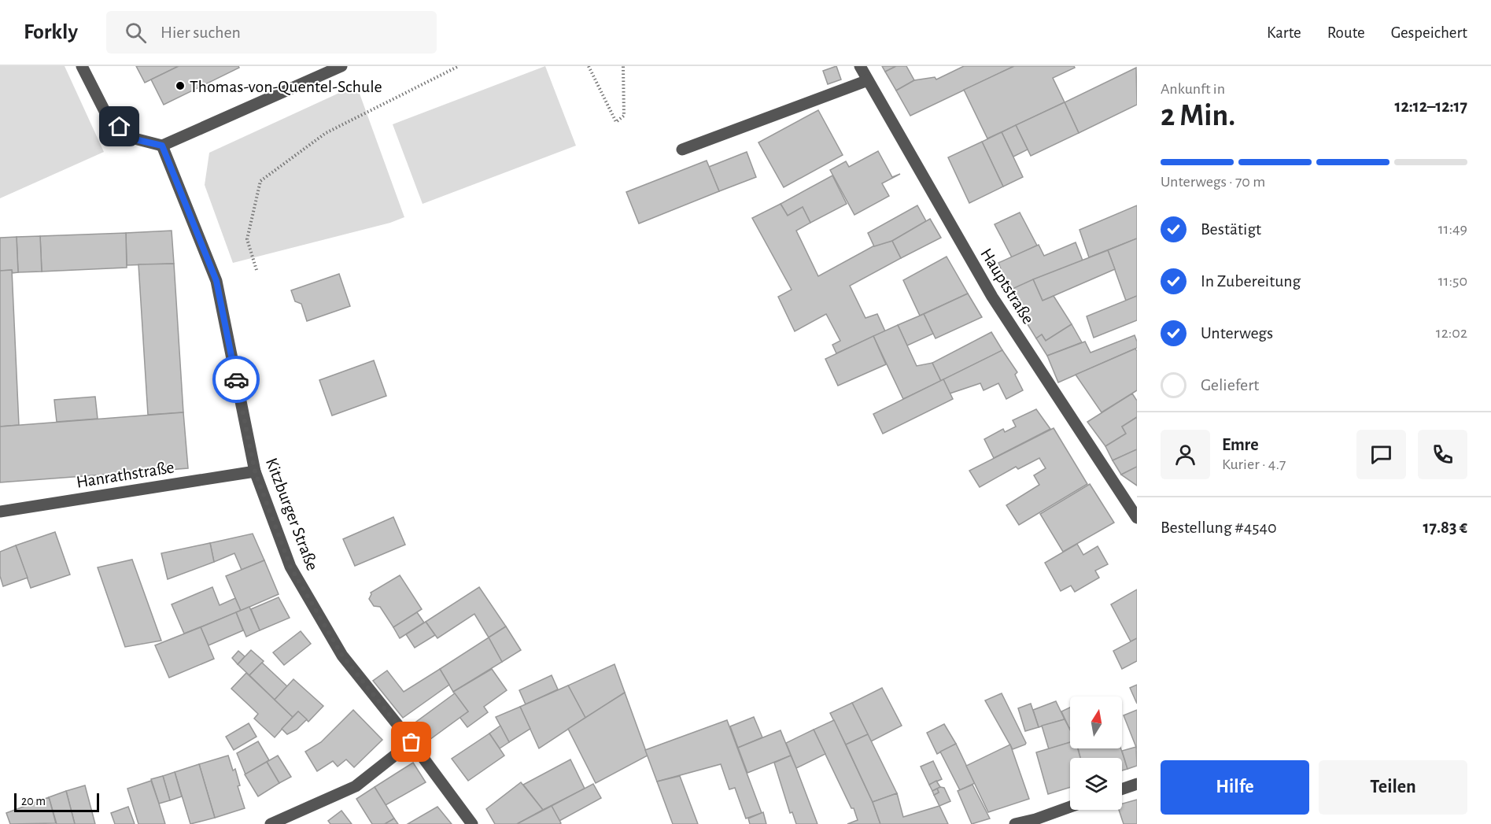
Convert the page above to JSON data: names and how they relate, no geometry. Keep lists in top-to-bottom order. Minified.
{"streets":{"street":["Hauptstraße","Hanrathstraße","Kitzburger Straße"]},"crossings":[["Hanrathstraße","Kitzburger Straße"]],"places":["Thomas-von-Quentel-Schule"],"scale_bar":"20 m","north":"top","page":{"header":"Forkly","search":"Hier suchen","nav":["Karte","Route","Gespeichert"],"heading":["2 Min.","Ankunft in","12:12–12:17"],"panel":["Emre","Kurier · 4.7","Bestellung #4540","17.83 €"],"bar":"Unterwegs · 70 m","list":[["Bestätigt","11:49"],["In Zubereitung","11:50"],["Unterwegs","12:02"],"Geliefert"],"buttons":["Hilfe","Teilen"],"scale":"20 m"}}
